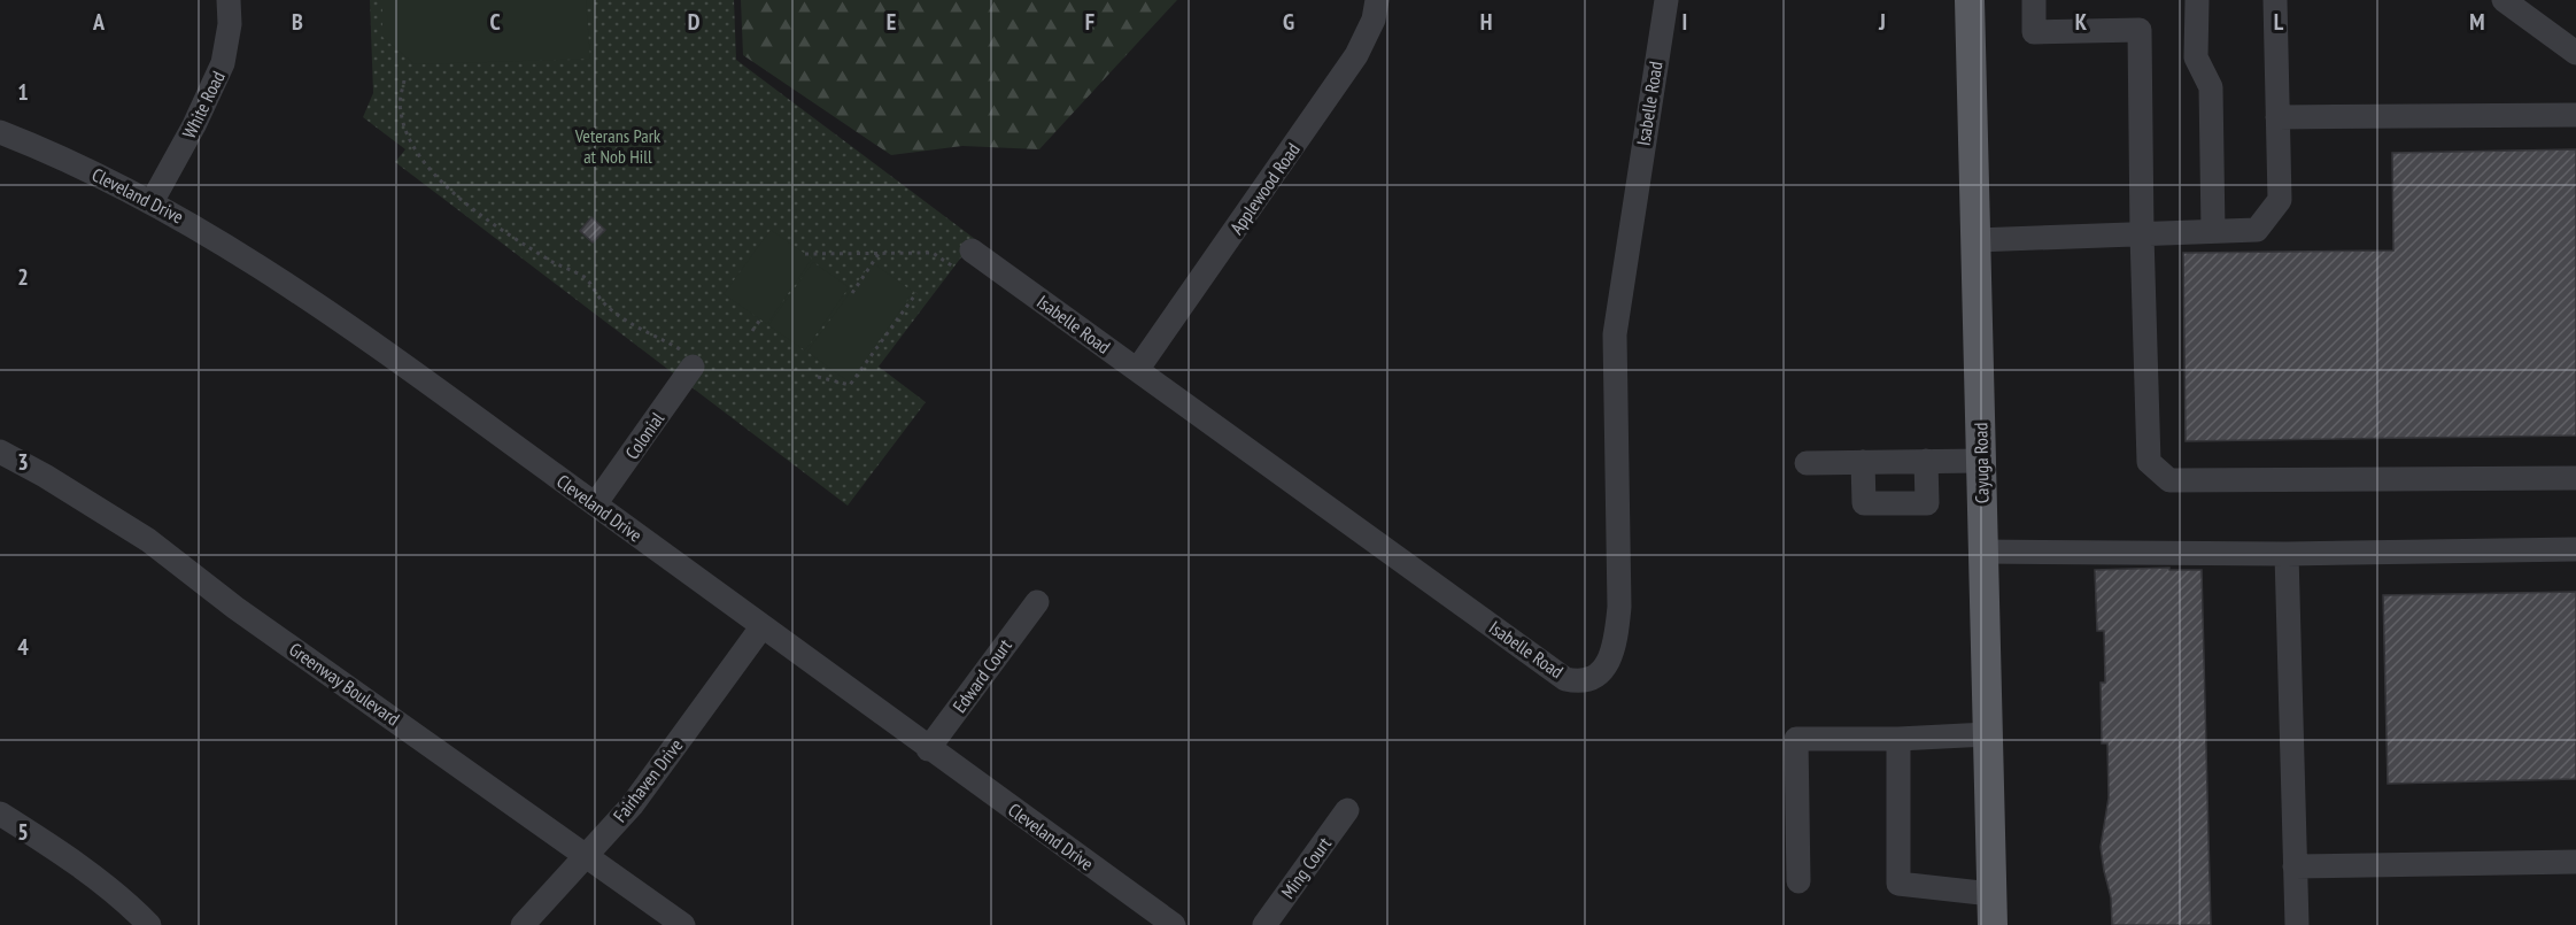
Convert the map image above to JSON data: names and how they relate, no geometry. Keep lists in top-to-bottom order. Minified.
{"streets":{"main road":["Cayuga Road"],"street":["Isabelle Road","White Road","Applewood Road","Cleveland Drive","Colonial","Edward Court","Greenway Boulevard","Fairhaven Drive","Ming Court"]},"crossings":[["Isabelle Road","Applewood Road"],["White Road","Cleveland Drive"],["Cleveland Drive","Colonial"],["Cleveland Drive","Edward Court"],["Cleveland Drive","Fairhaven Drive"],["Greenway Boulevard","Fairhaven Drive"]],"parks":["Veterans Park at Nob Hill"],"grid":{"columns":["A","B","C","D","E","F","G","H","I","J","K","L","M"],"rows":["1","2","3","4","5"]}}
